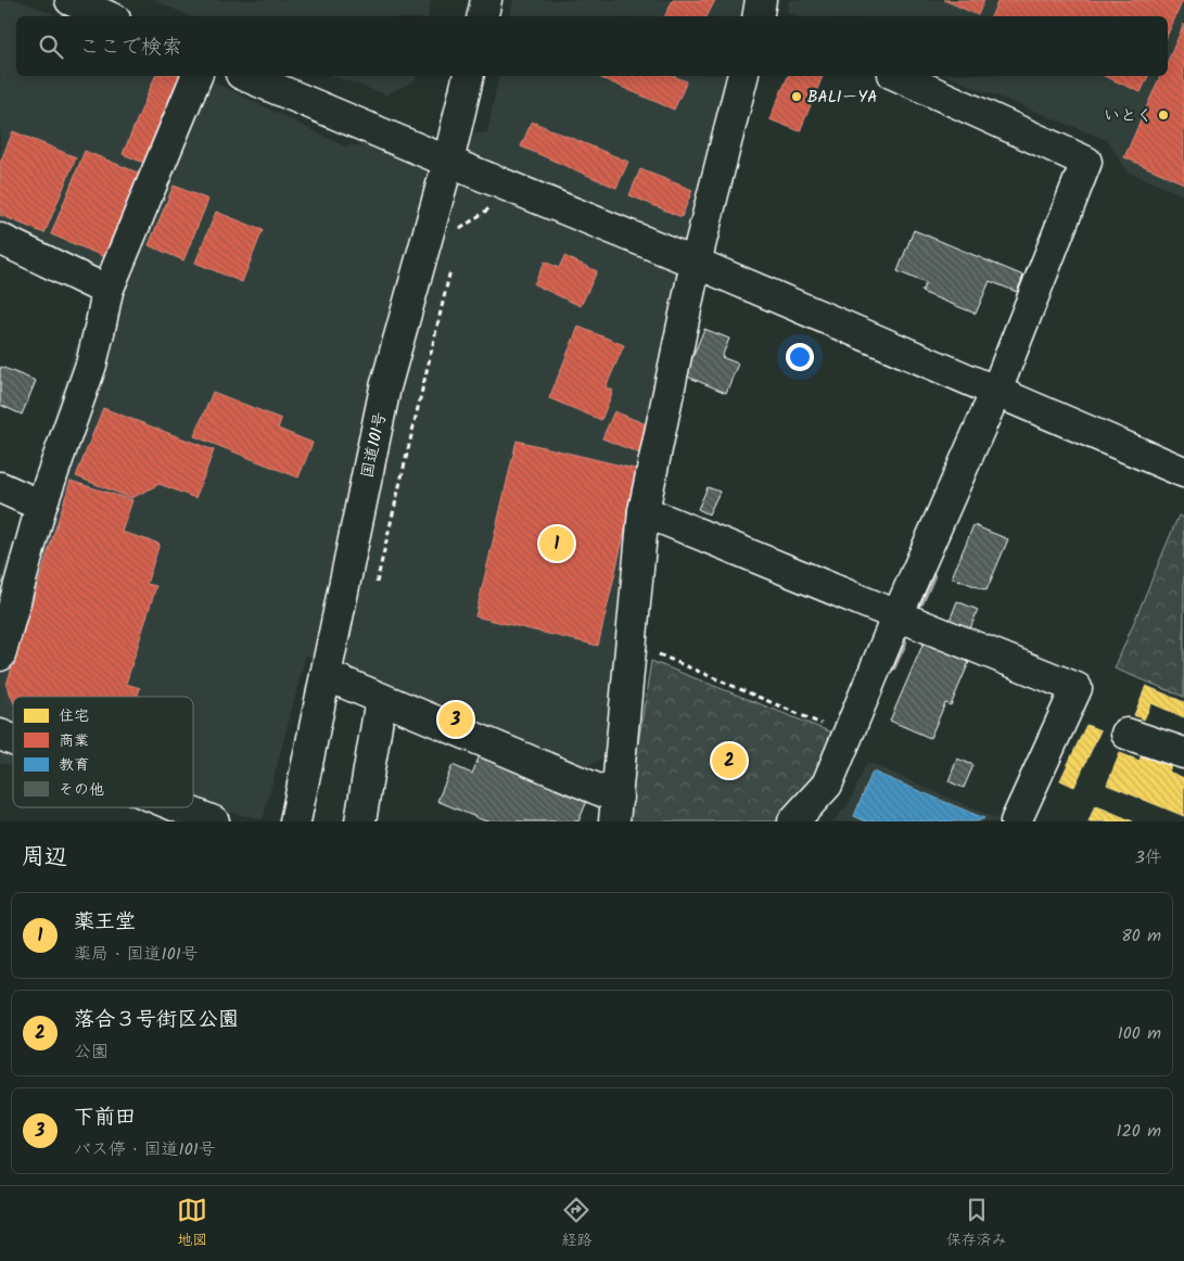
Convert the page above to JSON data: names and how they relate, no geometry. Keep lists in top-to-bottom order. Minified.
{"streets":{"main road":["国道101号"]},"places":["BALIーYA","いとく"],"legend":["住宅","商業","教育","その他"],"page":{"search":"ここで検索","pins":["1","3","2"],"heading":["周辺","3件"],"list":[{"mark":"1","name":"薬王堂","note":"薬局 · 国道101号","value":"80 m"},{"mark":"2","name":"落合３号街区公園","note":"公園","value":"100 m"},{"mark":"3","name":"下前田","note":"バス停 · 国道101号","value":"120 m"}],"nav":["地図","経路","保存済み"]}}
